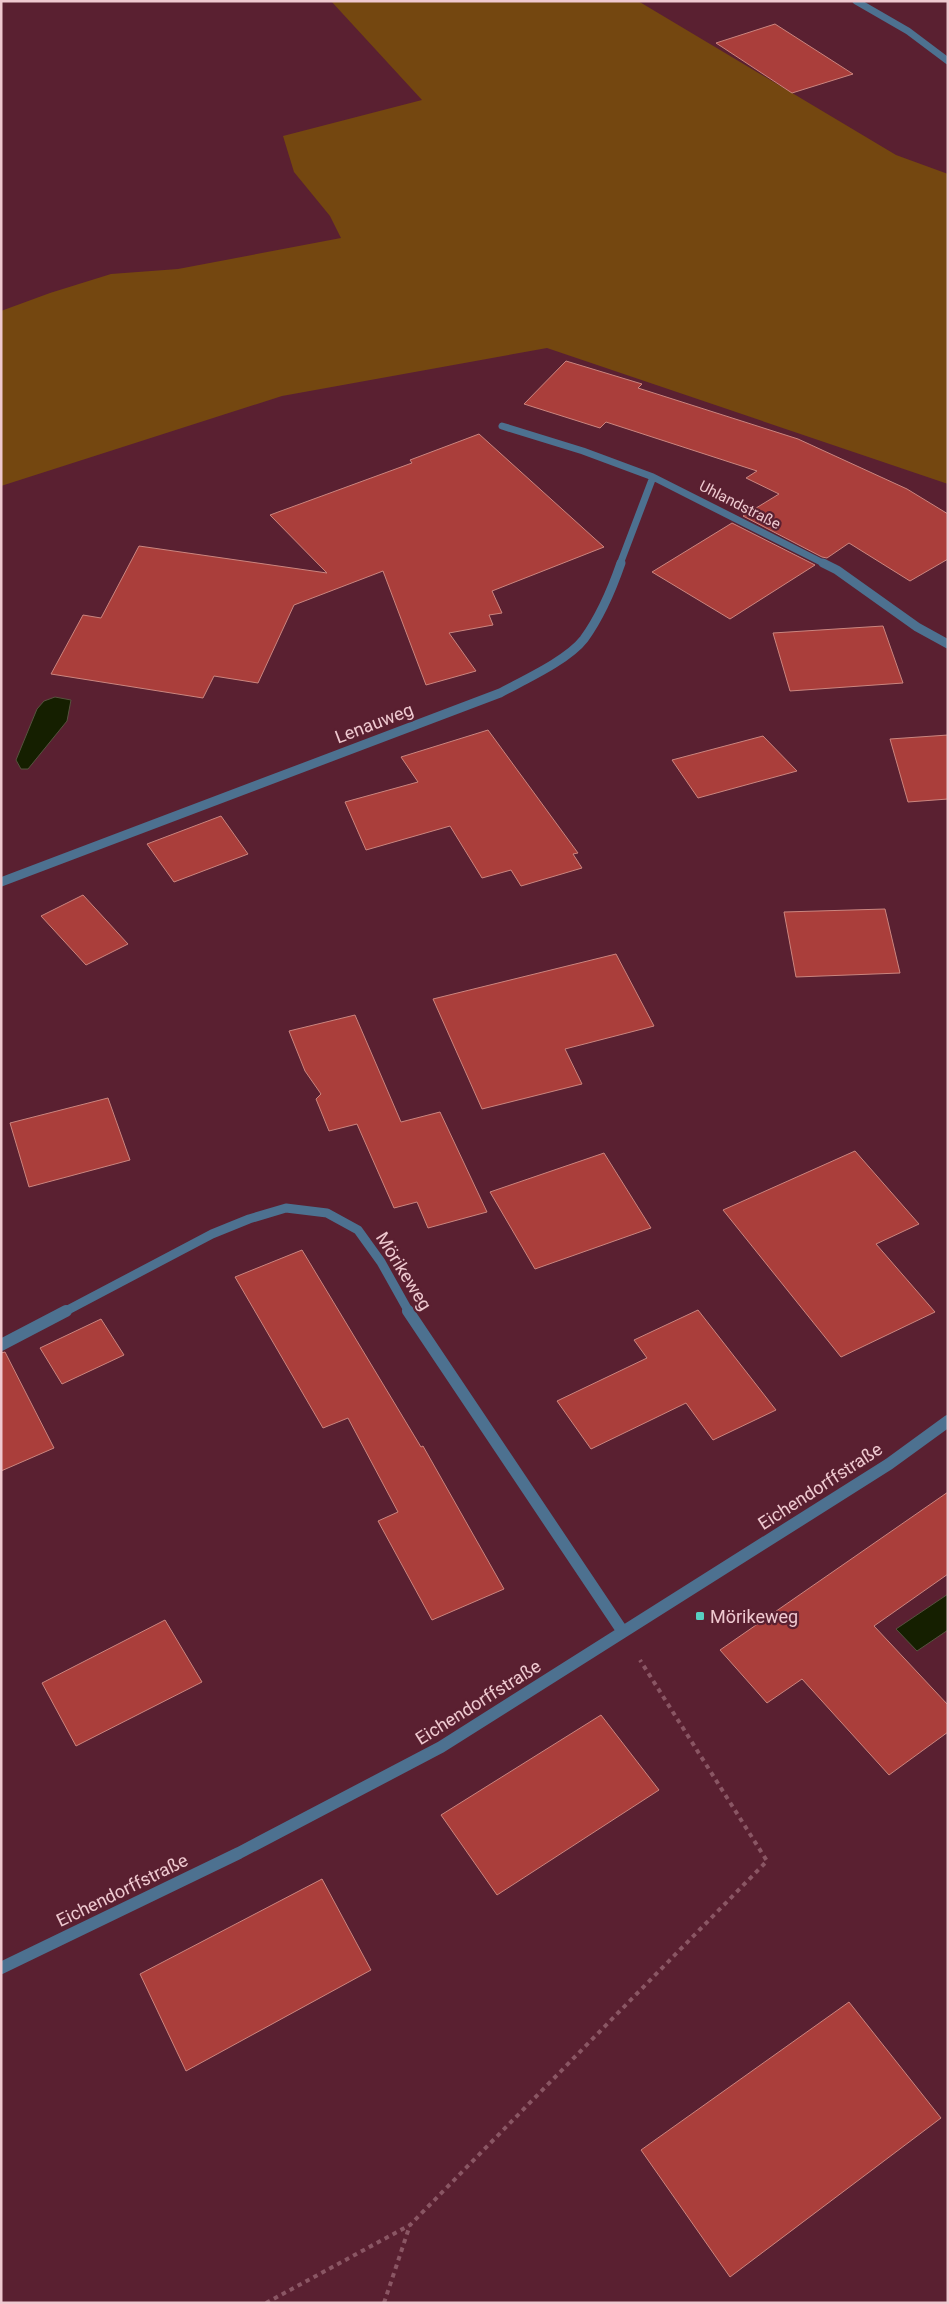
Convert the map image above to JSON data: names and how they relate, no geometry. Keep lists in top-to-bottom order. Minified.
{"streets":{"street":["Uhlandstraße","Lenauweg","Mörikeweg","Eichendorffstraße"]},"crossings":[["Uhlandstraße","Lenauweg"],["Mörikeweg","Eichendorffstraße"]],"places":{"transit":["Mörikeweg"]}}
